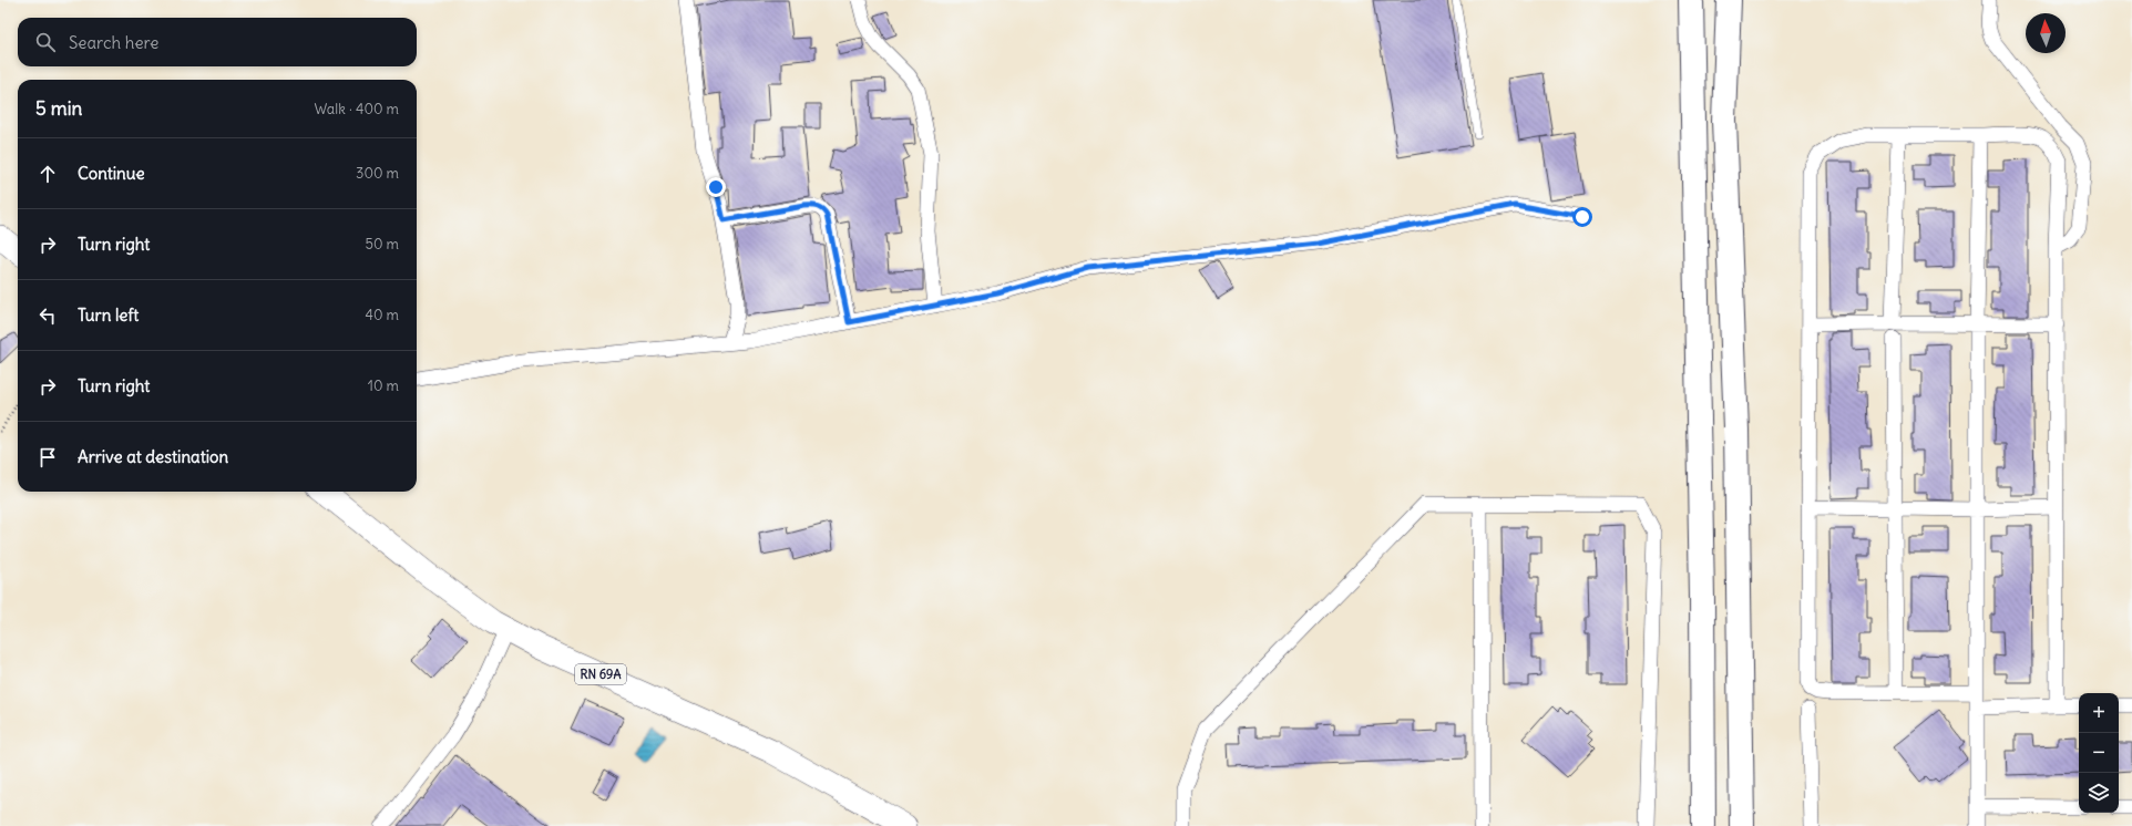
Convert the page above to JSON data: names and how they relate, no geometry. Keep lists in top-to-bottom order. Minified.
{"streets":{"main road":["RN 69A"]},"north":"top","page":{"search":"Search here","heading":["5 min","Walk · 400 m"],"list":[["Continue","300 m"],["Turn right","50 m"],["Turn left","40 m"],["Turn right","10 m"],"Arrive at destination"],"map_buttons":["+","−"]}}
